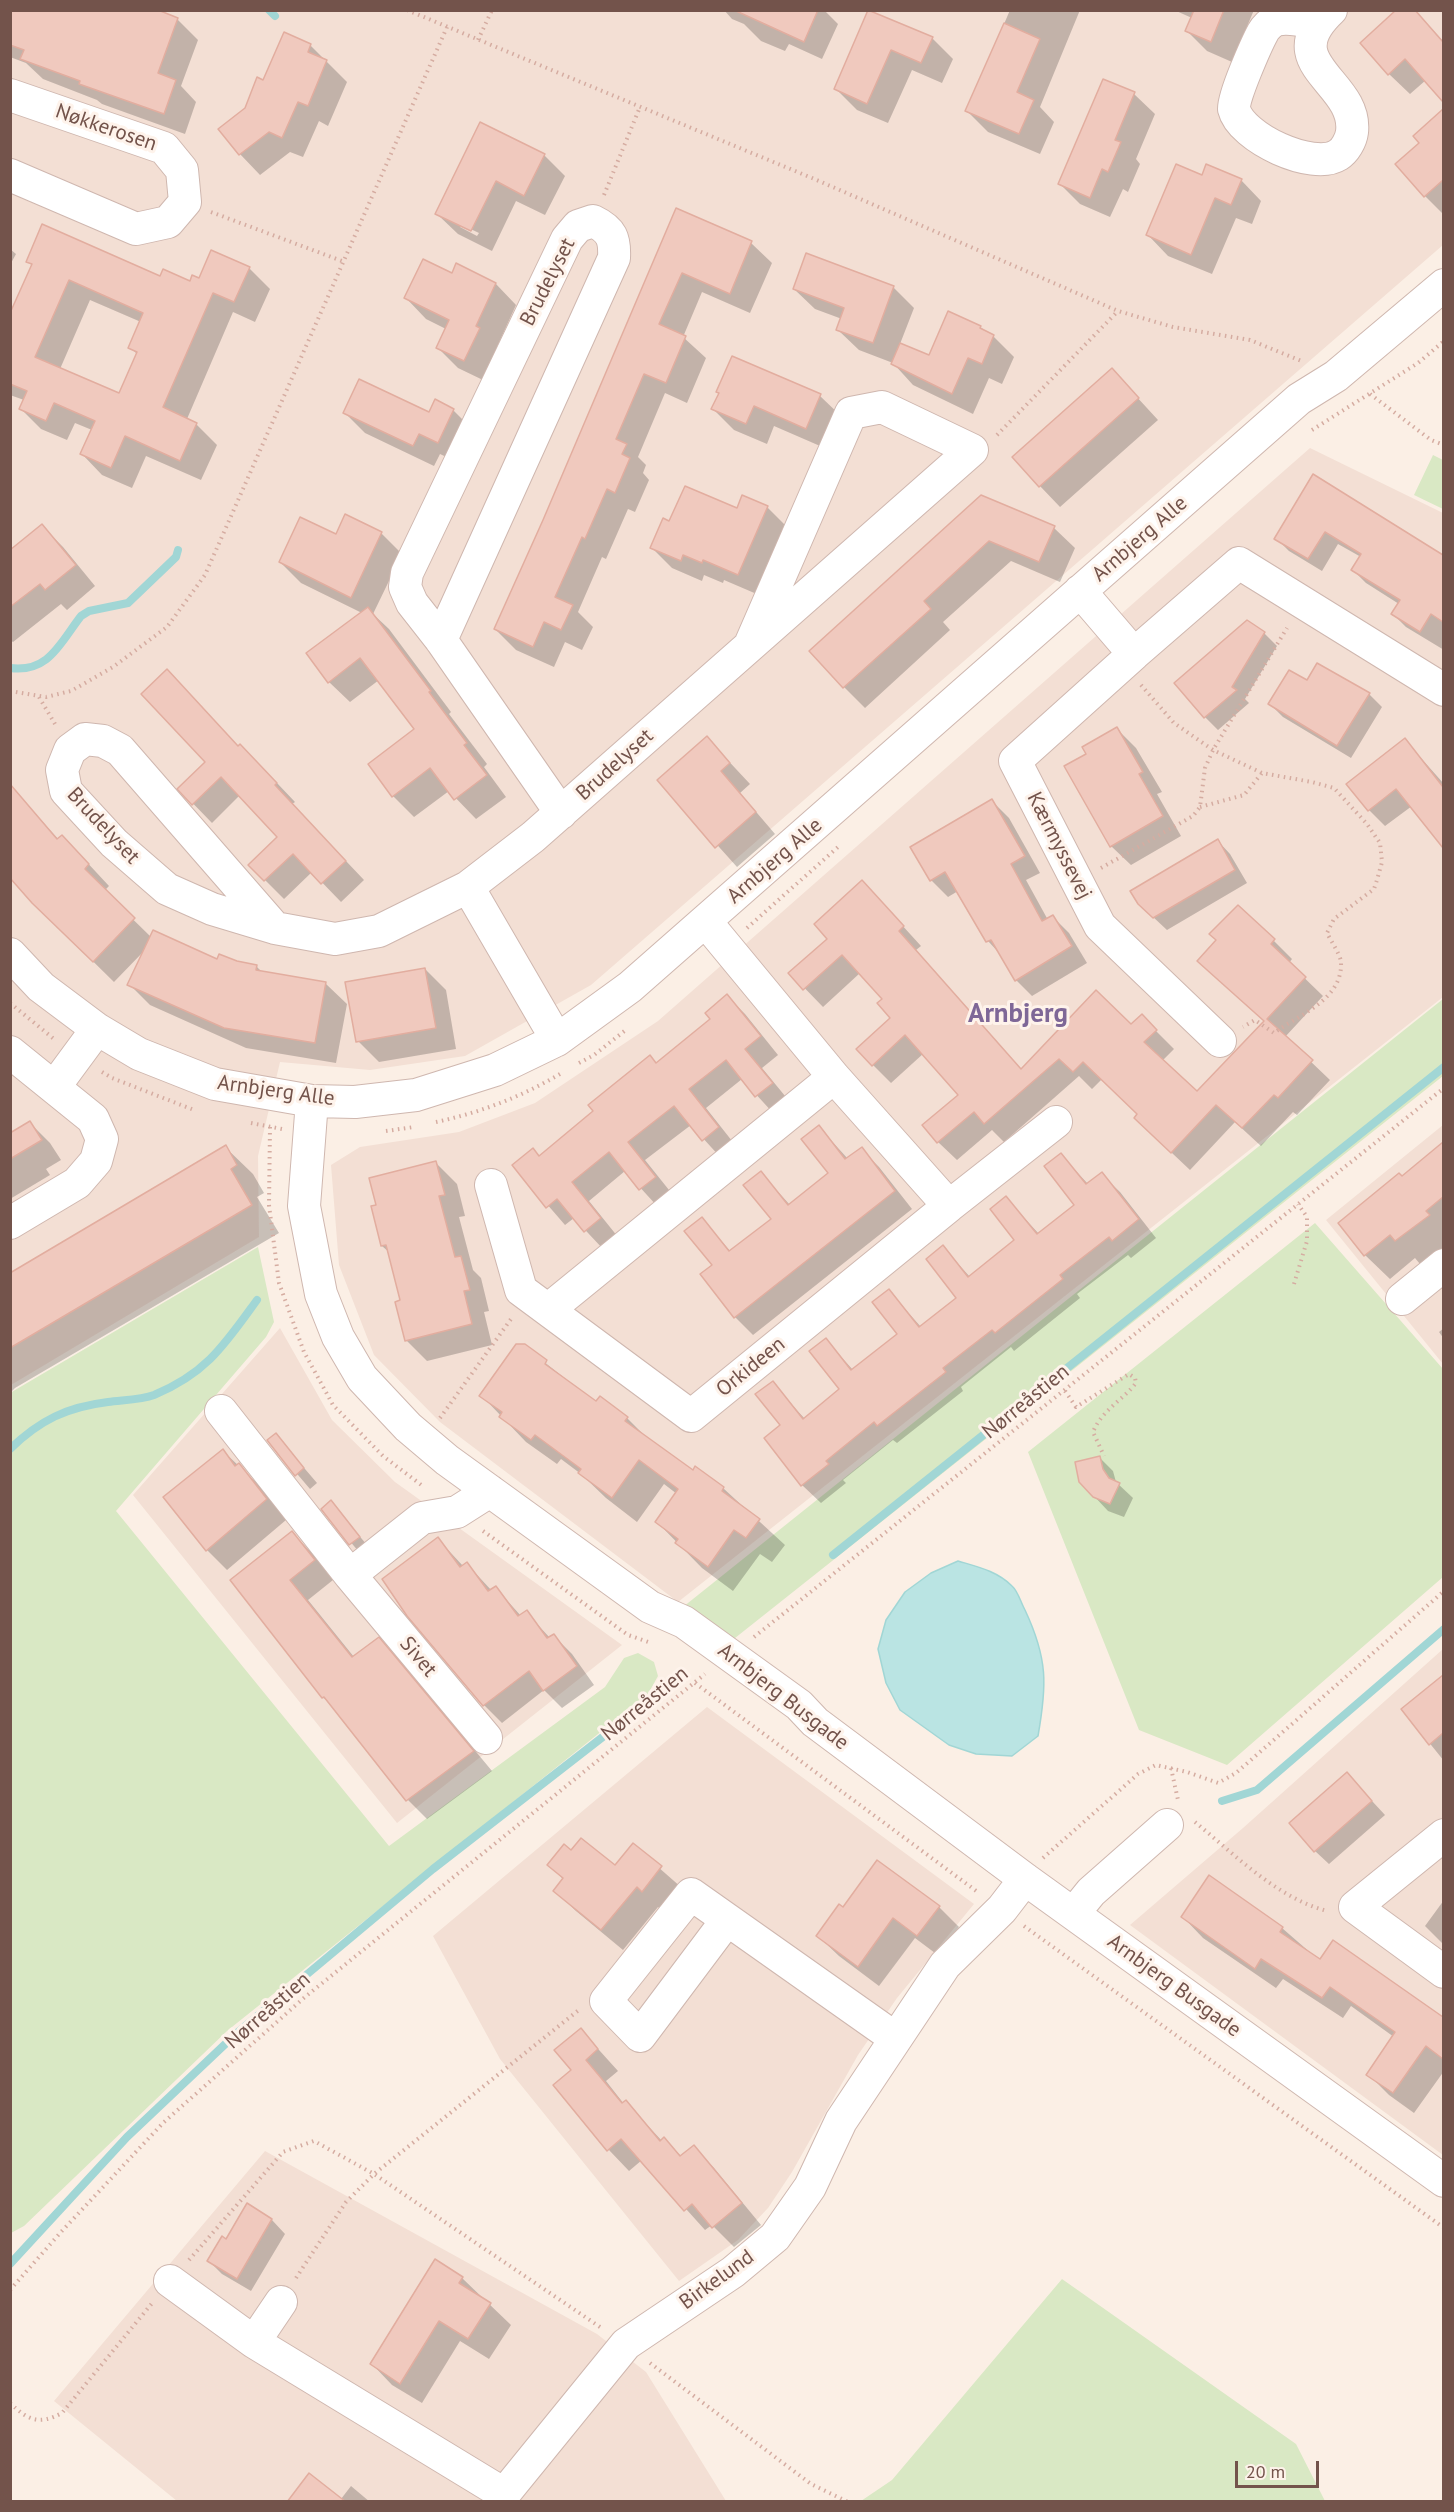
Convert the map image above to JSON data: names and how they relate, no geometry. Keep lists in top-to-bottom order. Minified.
{"streets":{"street":["Nøkkerosen","Brudelyset","Arnbjerg Alle","Kærmyssevej","Orkideen","Sivet","Arnbjerg Busgade","Birkelund"],"path":["Nørreåstien"]},"crossings":[["Arnbjerg Alle","Arnbjerg Busgade"],["Nørreåstien","Arnbjerg Busgade"],["Arnbjerg Busgade","Birkelund"]],"districts":["Arnbjerg"],"scale_bar":"20 m"}
